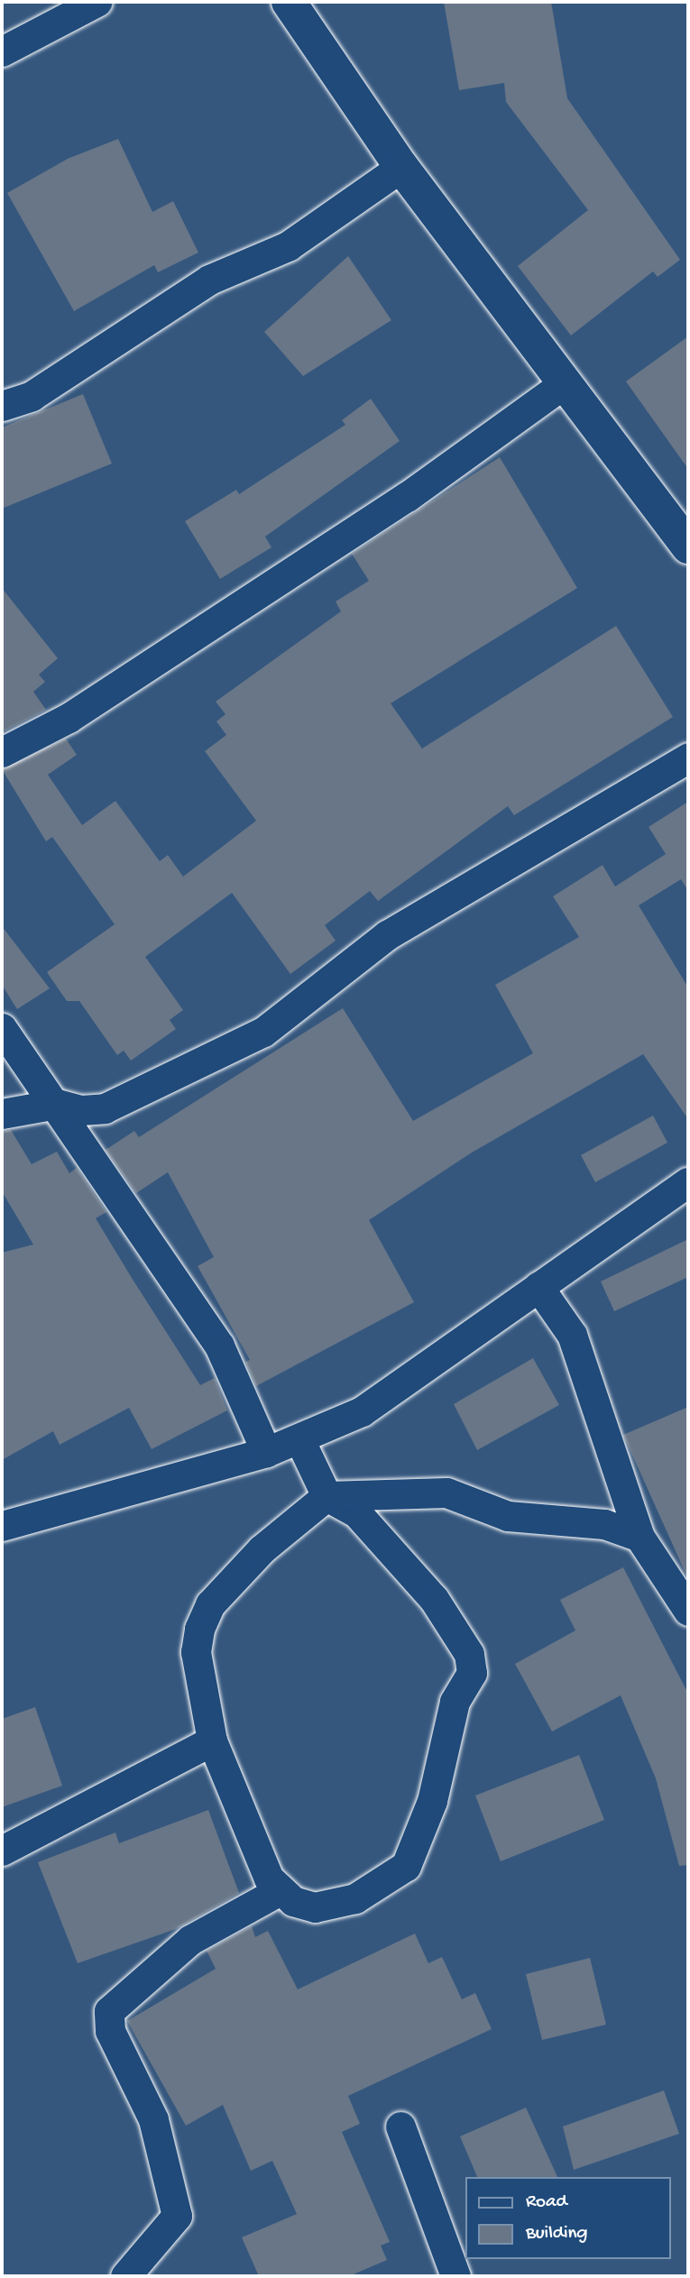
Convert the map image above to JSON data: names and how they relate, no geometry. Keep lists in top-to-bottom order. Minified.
{"legend":["Road","Building"]}
